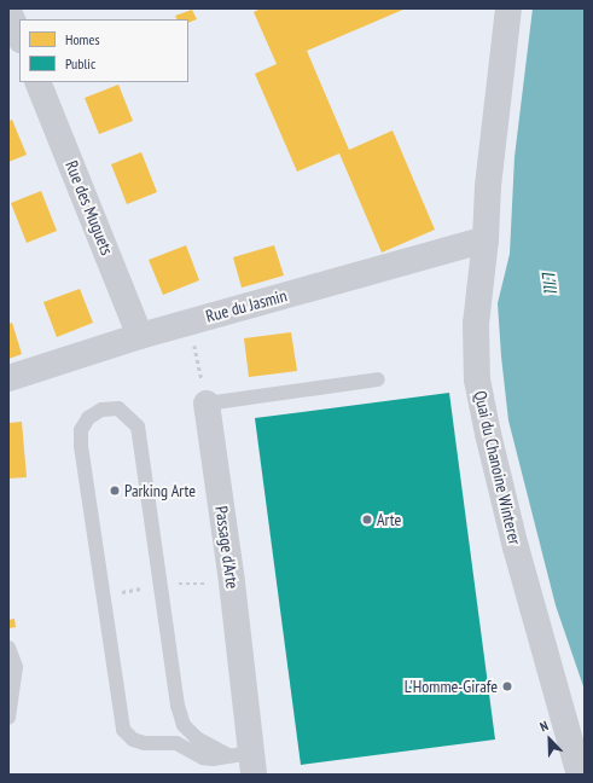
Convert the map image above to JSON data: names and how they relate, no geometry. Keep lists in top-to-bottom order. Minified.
{"streets":{"street":["Rue des Muguets","Rue du Jasmin","Quai du Chanoine Winterer","Passage d'Arte"]},"crossings":[["Rue des Muguets","Rue du Jasmin"],["Rue du Jasmin","Quai du Chanoine Winterer"]],"water":["L'Ill"],"places":["Parking Arte","Arte","L'Homme-Girafe"],"legend":["Homes","Public"],"north":"top left"}
